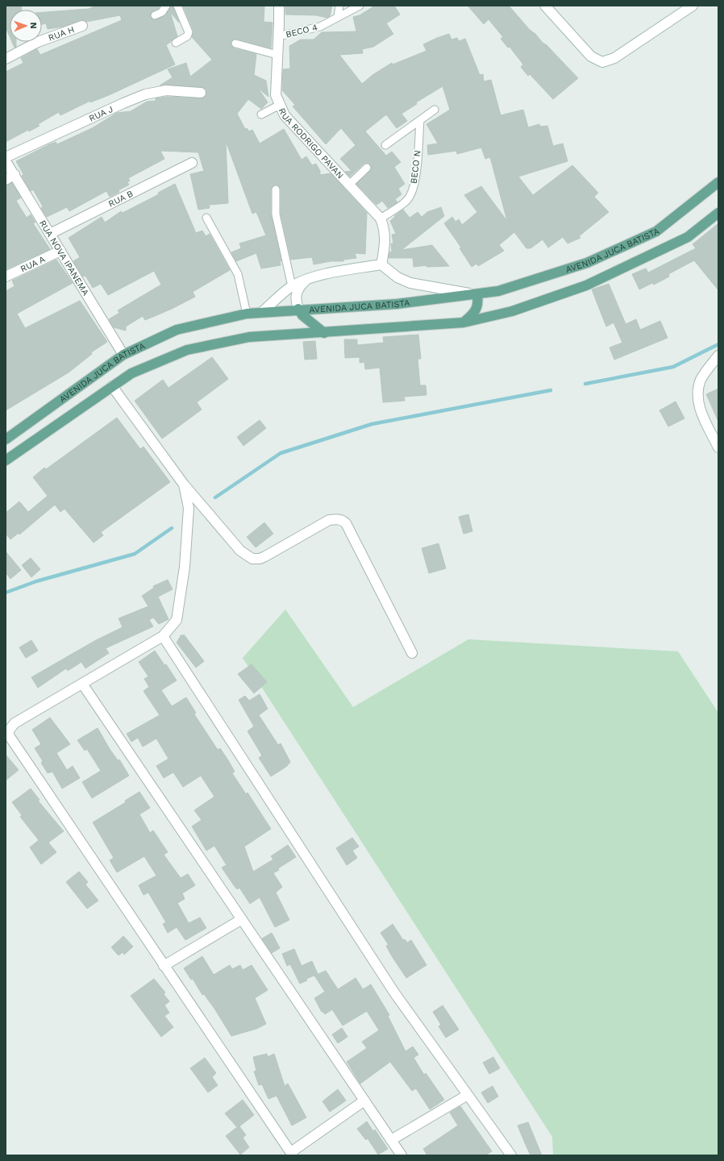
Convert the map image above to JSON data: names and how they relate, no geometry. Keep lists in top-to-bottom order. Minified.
{"streets":{"main road":["AVENIDA JUCA BATISTA"],"street":["RUA H","RUA J","RUA RODRIGO PAVAN","RUA B","RUA NOVA IPANEMA","RUA A"],"lane":["BECO 4","BECO N"]},"crossings":[["BECO 4","RUA RODRIGO PAVAN"],["RUA RODRIGO PAVAN","BECO N"],["RUA B","RUA NOVA IPANEMA"],["AVENIDA JUCA BATISTA","RUA NOVA IPANEMA"],["RUA NOVA IPANEMA","RUA A"]],"north":"right"}
